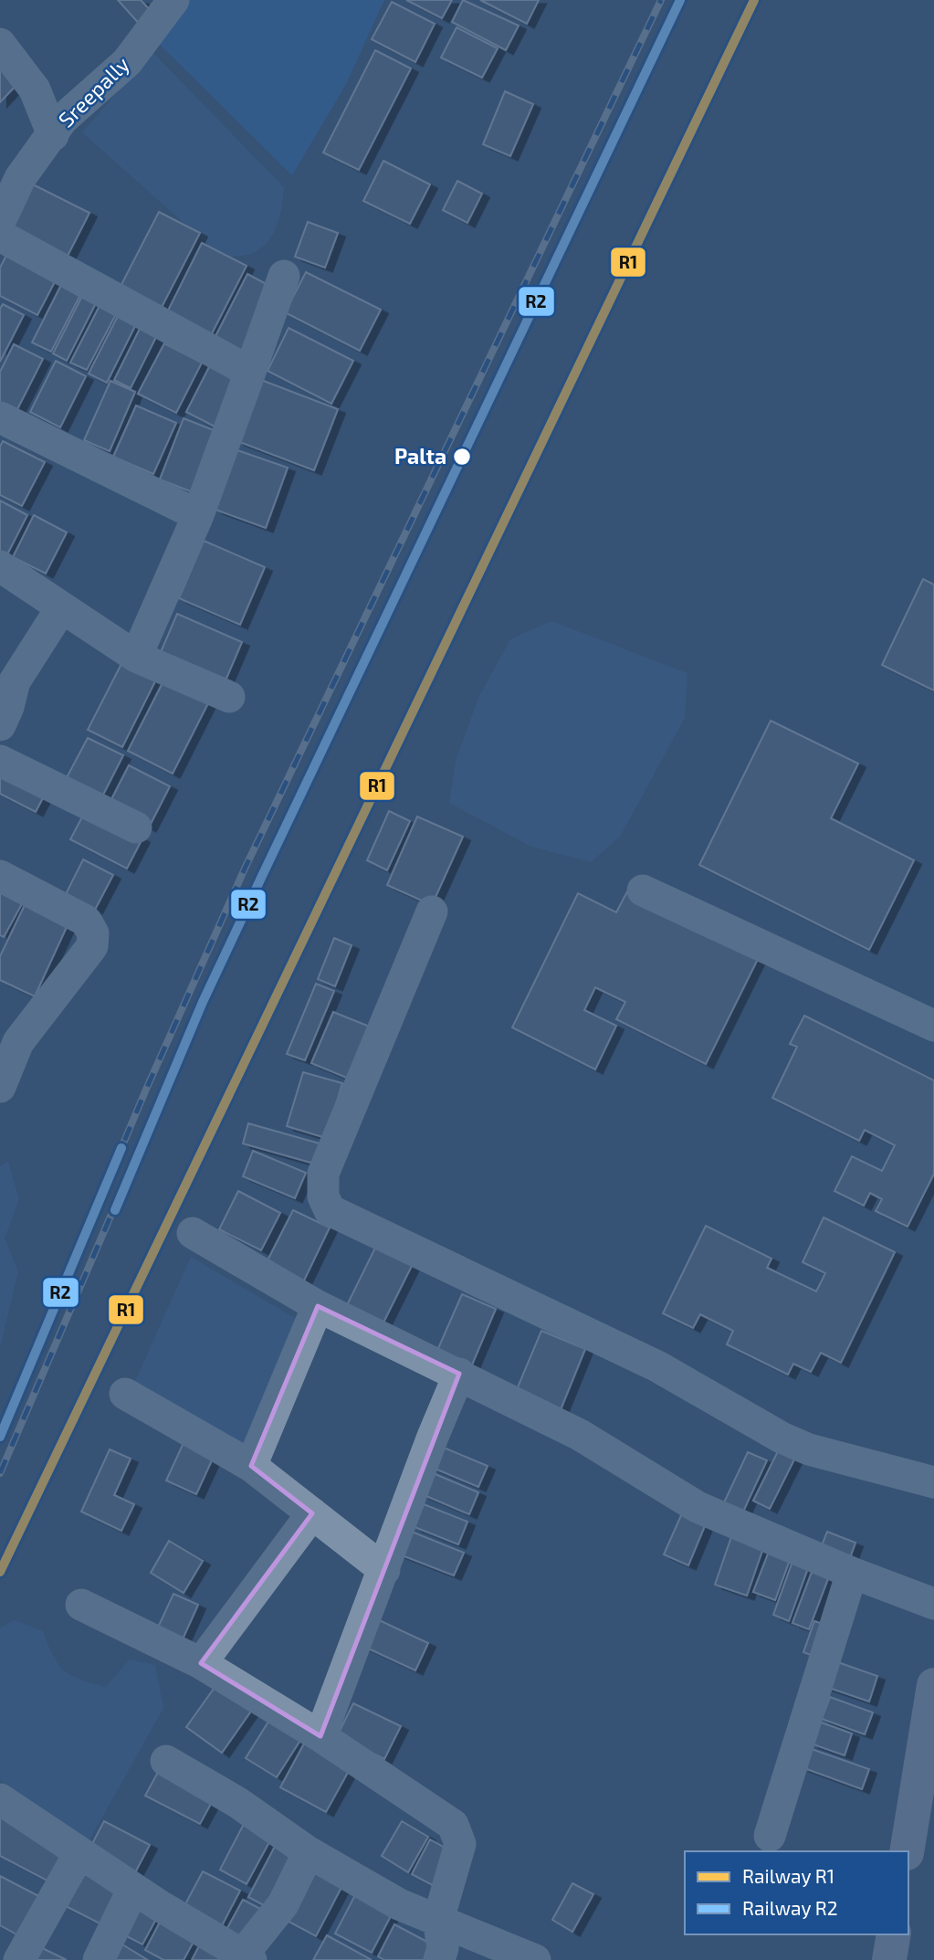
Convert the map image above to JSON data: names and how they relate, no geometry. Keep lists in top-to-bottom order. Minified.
{"streets":{"street":["Sreepally"]},"places":["Palta"],"lines":["rail line R1","rail line R2"],"legend":["Railway R1","Railway R2"]}
